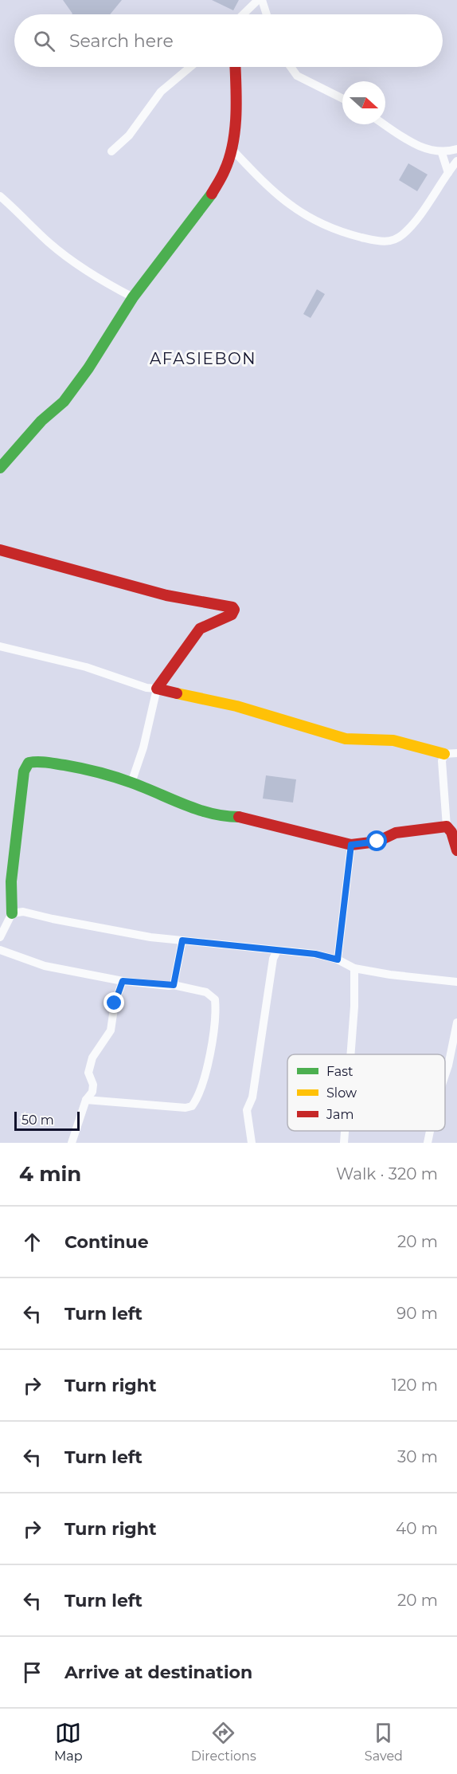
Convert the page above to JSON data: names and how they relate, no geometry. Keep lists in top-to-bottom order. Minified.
{"districts":["AFASIEBON"],"legend":["Fast","Slow","Jam"],"scale_bar":"50 m","north":"right","page":{"search":"Search here","scale":"50 m","heading":["4 min","Walk · 320 m"],"list":[["Continue","20 m"],["Turn left","90 m"],["Turn right","120 m"],["Turn left","30 m"],["Turn right","40 m"],["Turn left","20 m"],"Arrive at destination"],"nav":["Map","Directions","Saved"]}}
